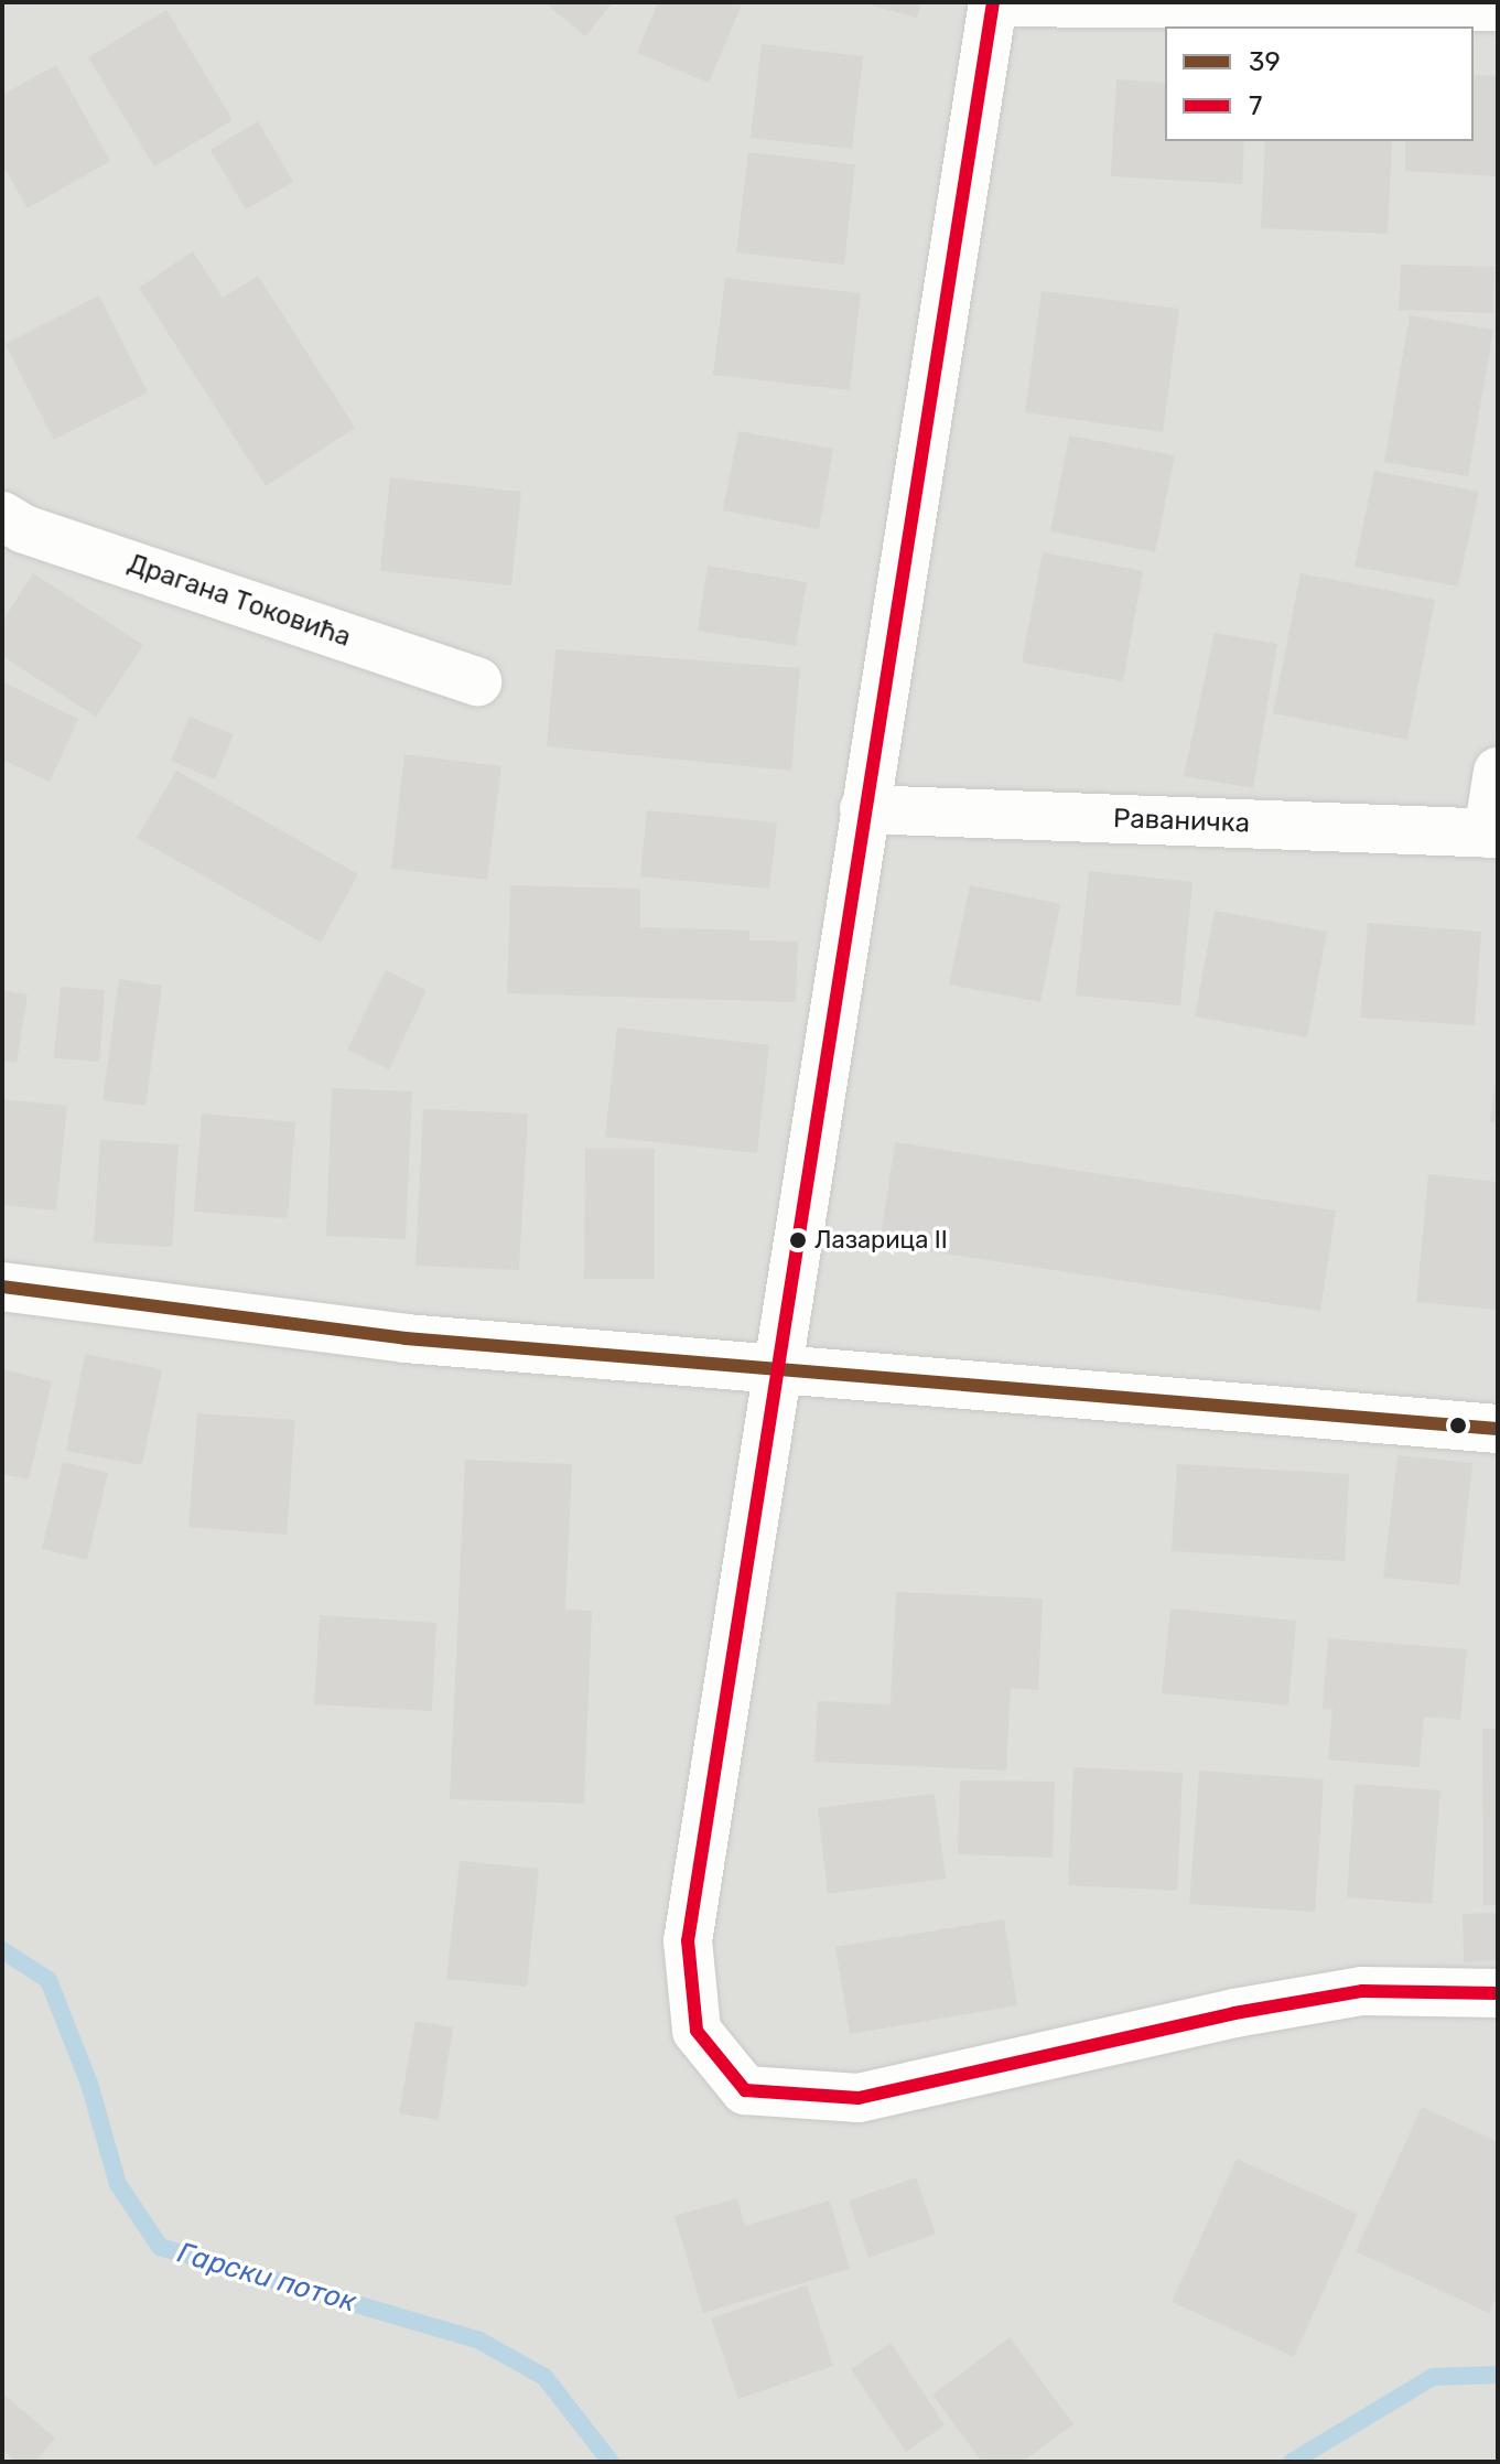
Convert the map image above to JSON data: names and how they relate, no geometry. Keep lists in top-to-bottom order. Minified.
{"streets":{"street":["Драгана Токовића","Раваничка"]},"water":["Гарски поток"],"places":["Лазарица II"],"lines":["transit line 7","transit line 39"],"legend":["39","7"]}
